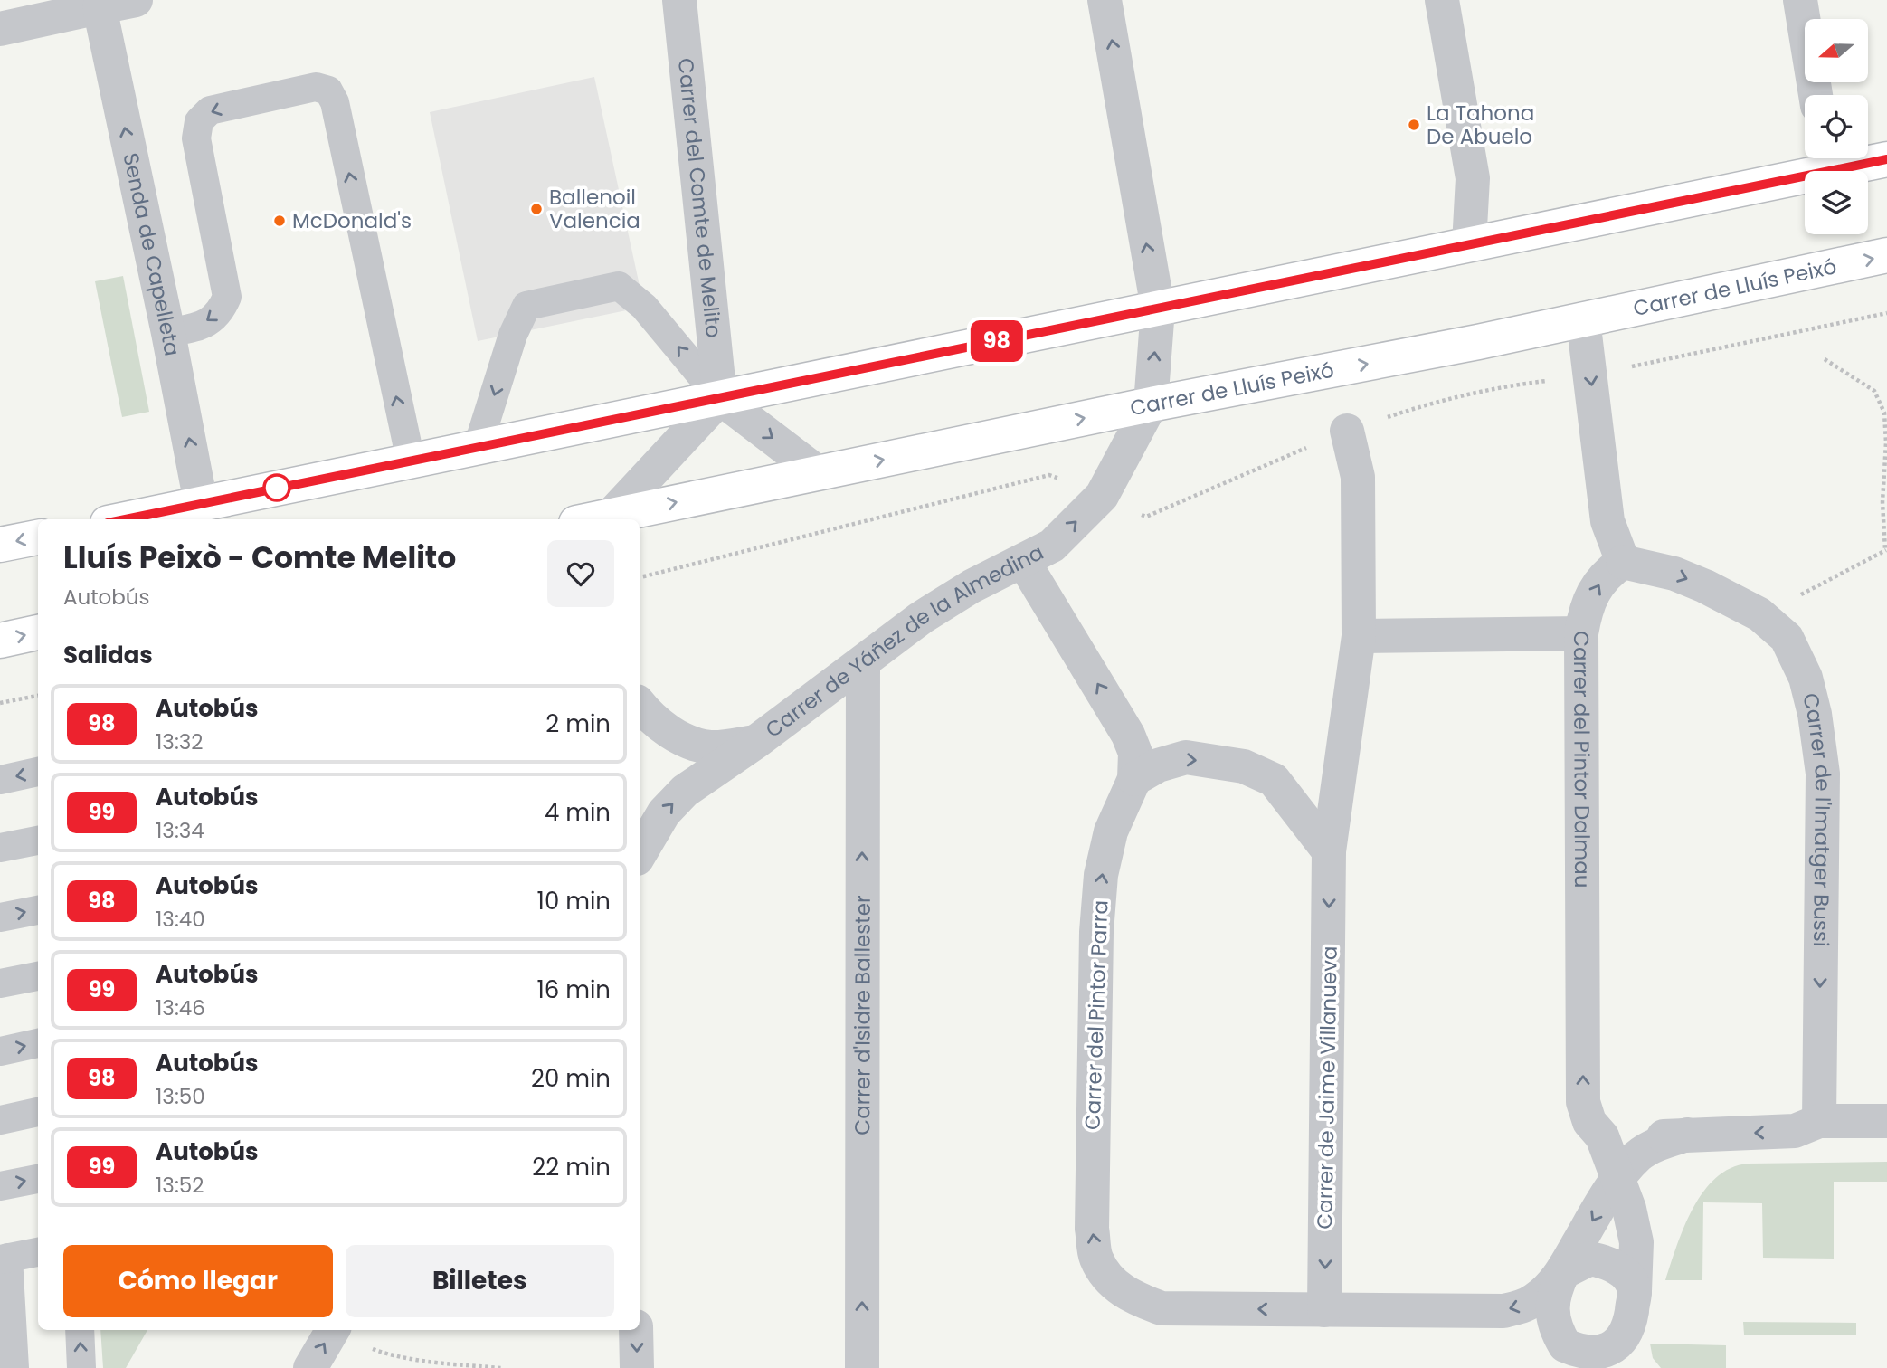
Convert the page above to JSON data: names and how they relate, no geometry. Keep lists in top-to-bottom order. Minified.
{"streets":{"main road":["Carrer de Lluís Peixó"],"street":["Carrer del Comte de Melito","Senda de Capelleta","Carrer de Yáñez de la Almedina","Carrer del Pintor Dalmau","Carrer de l'Imatger Bussi","Carrer d'Isidre Ballester","Carrer del Pintor Parra","Carrer de Jaime Villanueva"]},"crossings":[["Carrer de Lluís Peixó","Carrer de Yáñez de la Almedina"],["Carrer de Yáñez de la Almedina","Carrer d'Isidre Ballester"],["Carrer de Yáñez de la Almedina","Carrer del Pintor Parra"],["Carrer del Pintor Dalmau","Carrer de l'Imatger Bussi"],["Carrer del Pintor Parra","Carrer de Jaime Villanueva"]],"one_way":["Senda de Capelleta","Carrer de Yáñez de la Almedina","Carrer del Pintor Dalmau","Carrer de l'Imatger Bussi","Carrer d'Isidre Ballester","Carrer del Pintor Parra","Carrer de Jaime Villanueva"],"places":["La Tahona De Abuelo","Ballenoil Valencia","McDonald's"],"lines":["bus line 98"],"north":"left","page":{"on_map":"98","heading":[["Lluís Peixò - Comte Melito","Autobús"],"Salidas"],"list":[{"mark":"98","name":"Autobús","note":"13:32","value":"2 min"},{"mark":"99","name":"Autobús","note":"13:34","value":"4 min"},{"mark":"98","name":"Autobús","note":"13:40","value":"10 min"},{"mark":"99","name":"Autobús","note":"13:46","value":"16 min"},{"mark":"98","name":"Autobús","note":"13:50","value":"20 min"},{"mark":"99","name":"Autobús","note":"13:52","value":"22 min"}],"buttons":["Cómo llegar","Billetes"]}}
